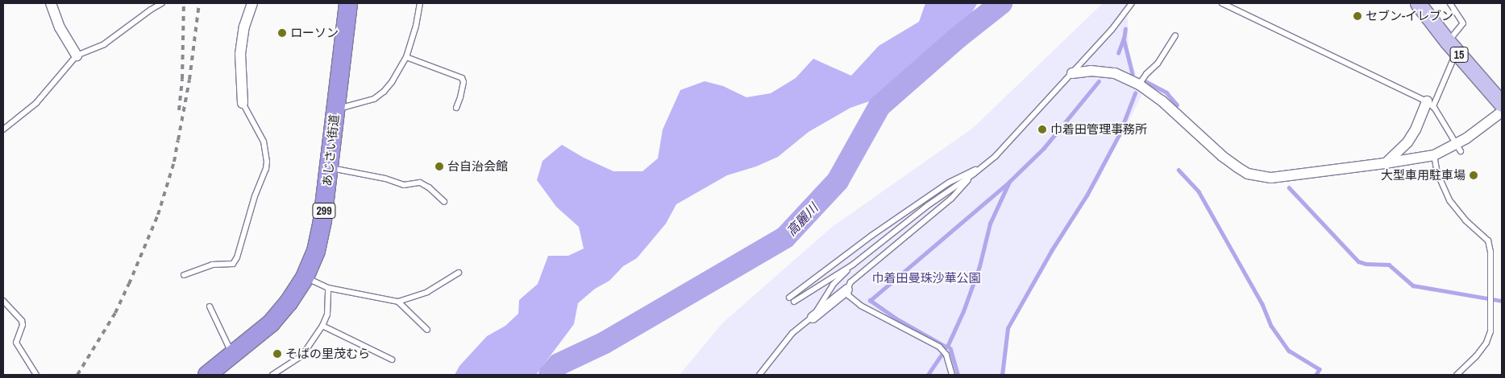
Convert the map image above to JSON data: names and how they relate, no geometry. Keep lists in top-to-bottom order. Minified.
{"streets":{"highway":["あじさい街道","299"],"main road":["15"]},"water":["高麗川"],"parks":["巾着田曼珠沙華公園"],"places":["セブン-イレブン","ローソン","巾着田管理事務所","台自治会館","大型車用駐車場","そばの里茂むら"]}
